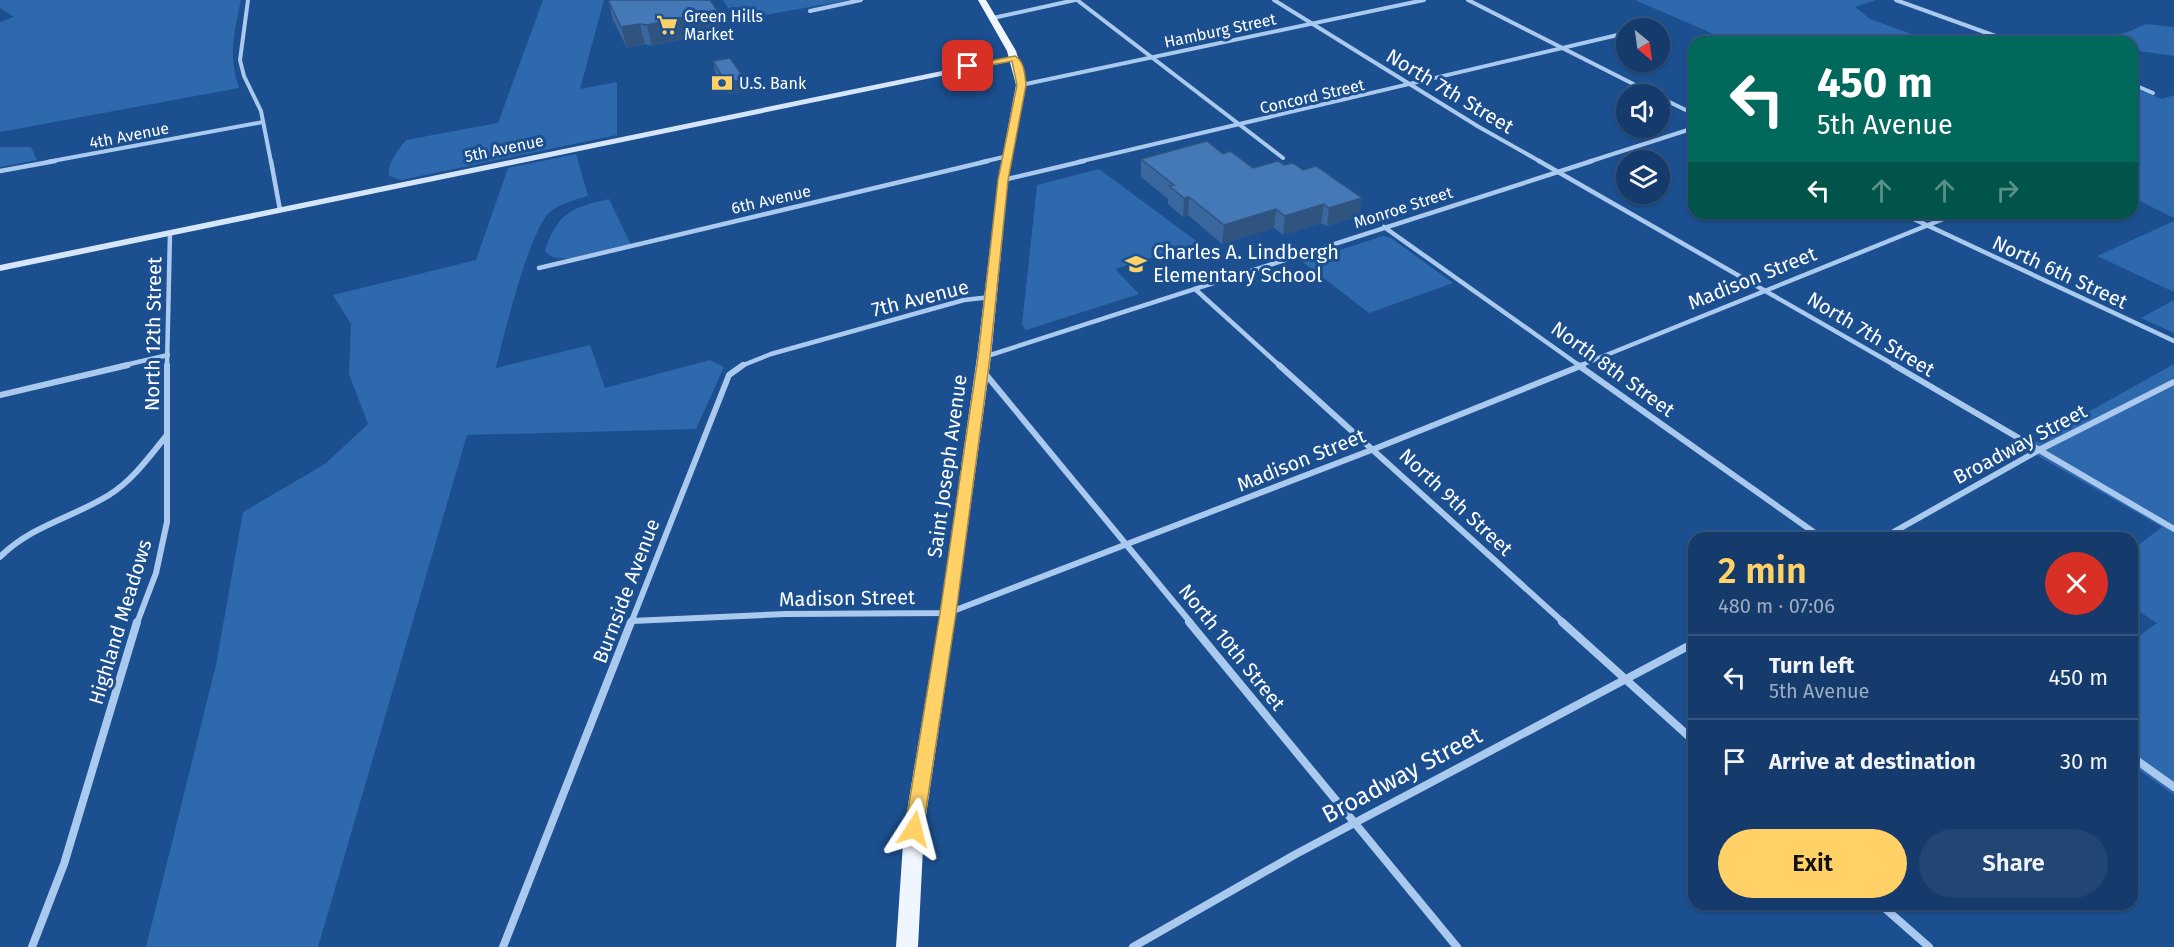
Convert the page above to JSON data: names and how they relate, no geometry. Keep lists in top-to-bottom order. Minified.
{"streets":{"main road":["Saint Joseph Avenue"],"street":["Hamburg Street","North 7th Street","Concord Street","4th Avenue","5th Avenue","6th Avenue","Monroe Street","North 6th Street","Madison Street","7th Avenue","North 12th Street","North 8th Street","Broadway Street","North 9th Street","Burnside Avenue","Highland Meadows","North 10th Street"]},"crossings":[["Hamburg Street","North 7th Street"],["Hamburg Street","Saint Joseph Avenue"],["North 7th Street","Concord Street"],["North 7th Street","Monroe Street"],["North 7th Street","Madison Street"],["North 7th Street","Broadway Street"],["Concord Street","Saint Joseph Avenue"],["5th Avenue","North 12th Street"],["5th Avenue","Saint Joseph Avenue"],["6th Avenue","Saint Joseph Avenue"],["Monroe Street","North 8th Street"],["Monroe Street","Saint Joseph Avenue"],["Monroe Street","North 9th Street"],["Monroe Street","North 10th Street"],["North 6th Street","Madison Street"],["Madison Street","North 8th Street"],["Madison Street","Saint Joseph Avenue"],["Madison Street","North 9th Street"],["Madison Street","Burnside Avenue"],["Madison Street","North 10th Street"],["7th Avenue","Saint Joseph Avenue"],["7th Avenue","Burnside Avenue"],["North 12th Street","Highland Meadows"],["Broadway Street","North 9th Street"],["Broadway Street","North 10th Street"],["Saint Joseph Avenue","North 10th Street"]],"places":{"supermarket":["Green Hills Market"],"bank":["U.S. Bank"],"school or university":["Charles A. Lindbergh Elementary School"]},"north":"bottom right","page":{"turn":["450 m","5th Avenue"],"heading":["2 min","480 m · 07:06"],"list":[{"name":"Turn left","note":"5th Avenue","value":"450 m"},{"name":"Arrive at destination","value":"30 m"}],"buttons":["Exit","Share"]}}
